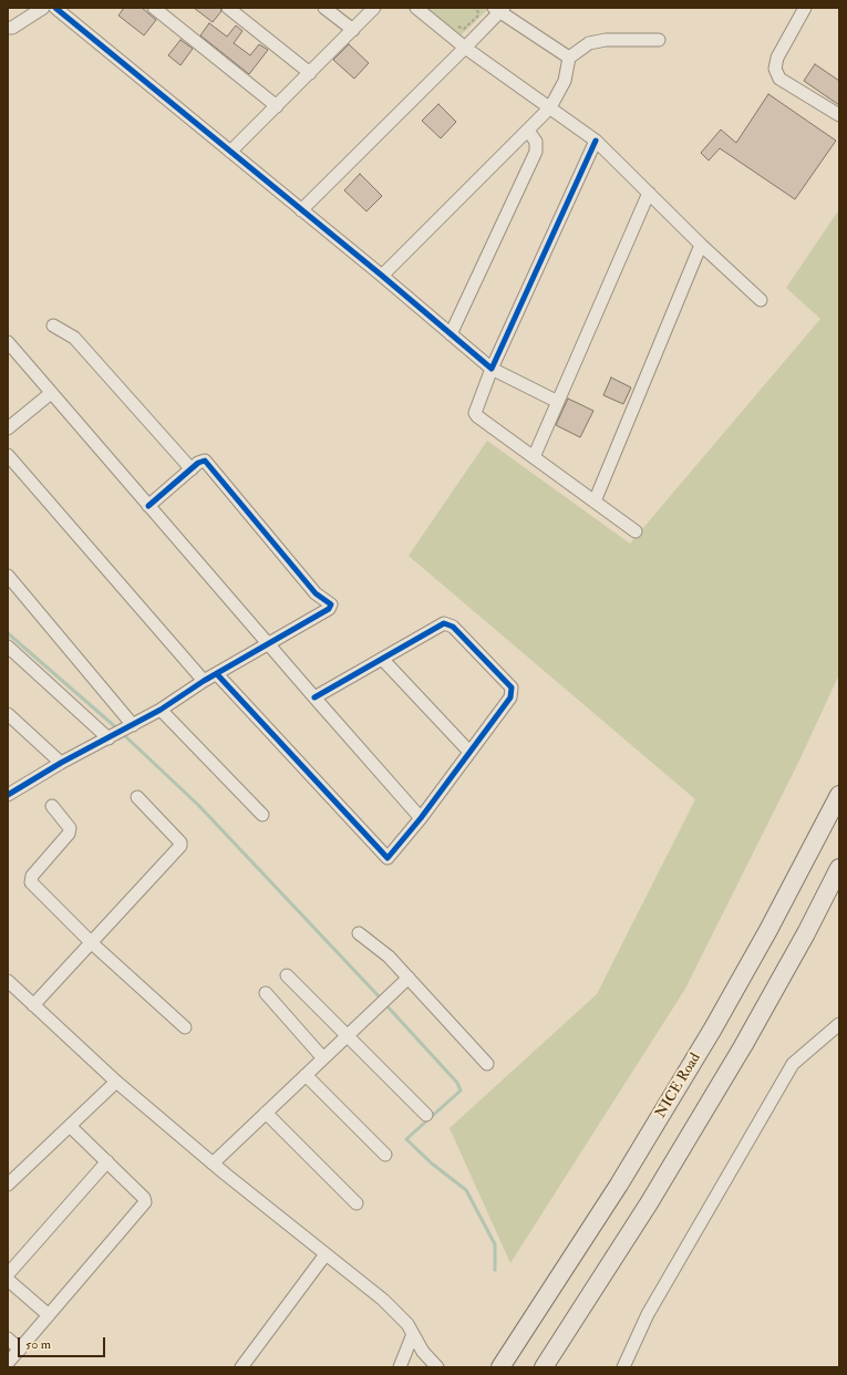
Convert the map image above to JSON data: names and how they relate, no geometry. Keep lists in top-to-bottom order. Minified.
{"streets":{"highway":["NICE Road"]},"scale_bar":"50 m"}
